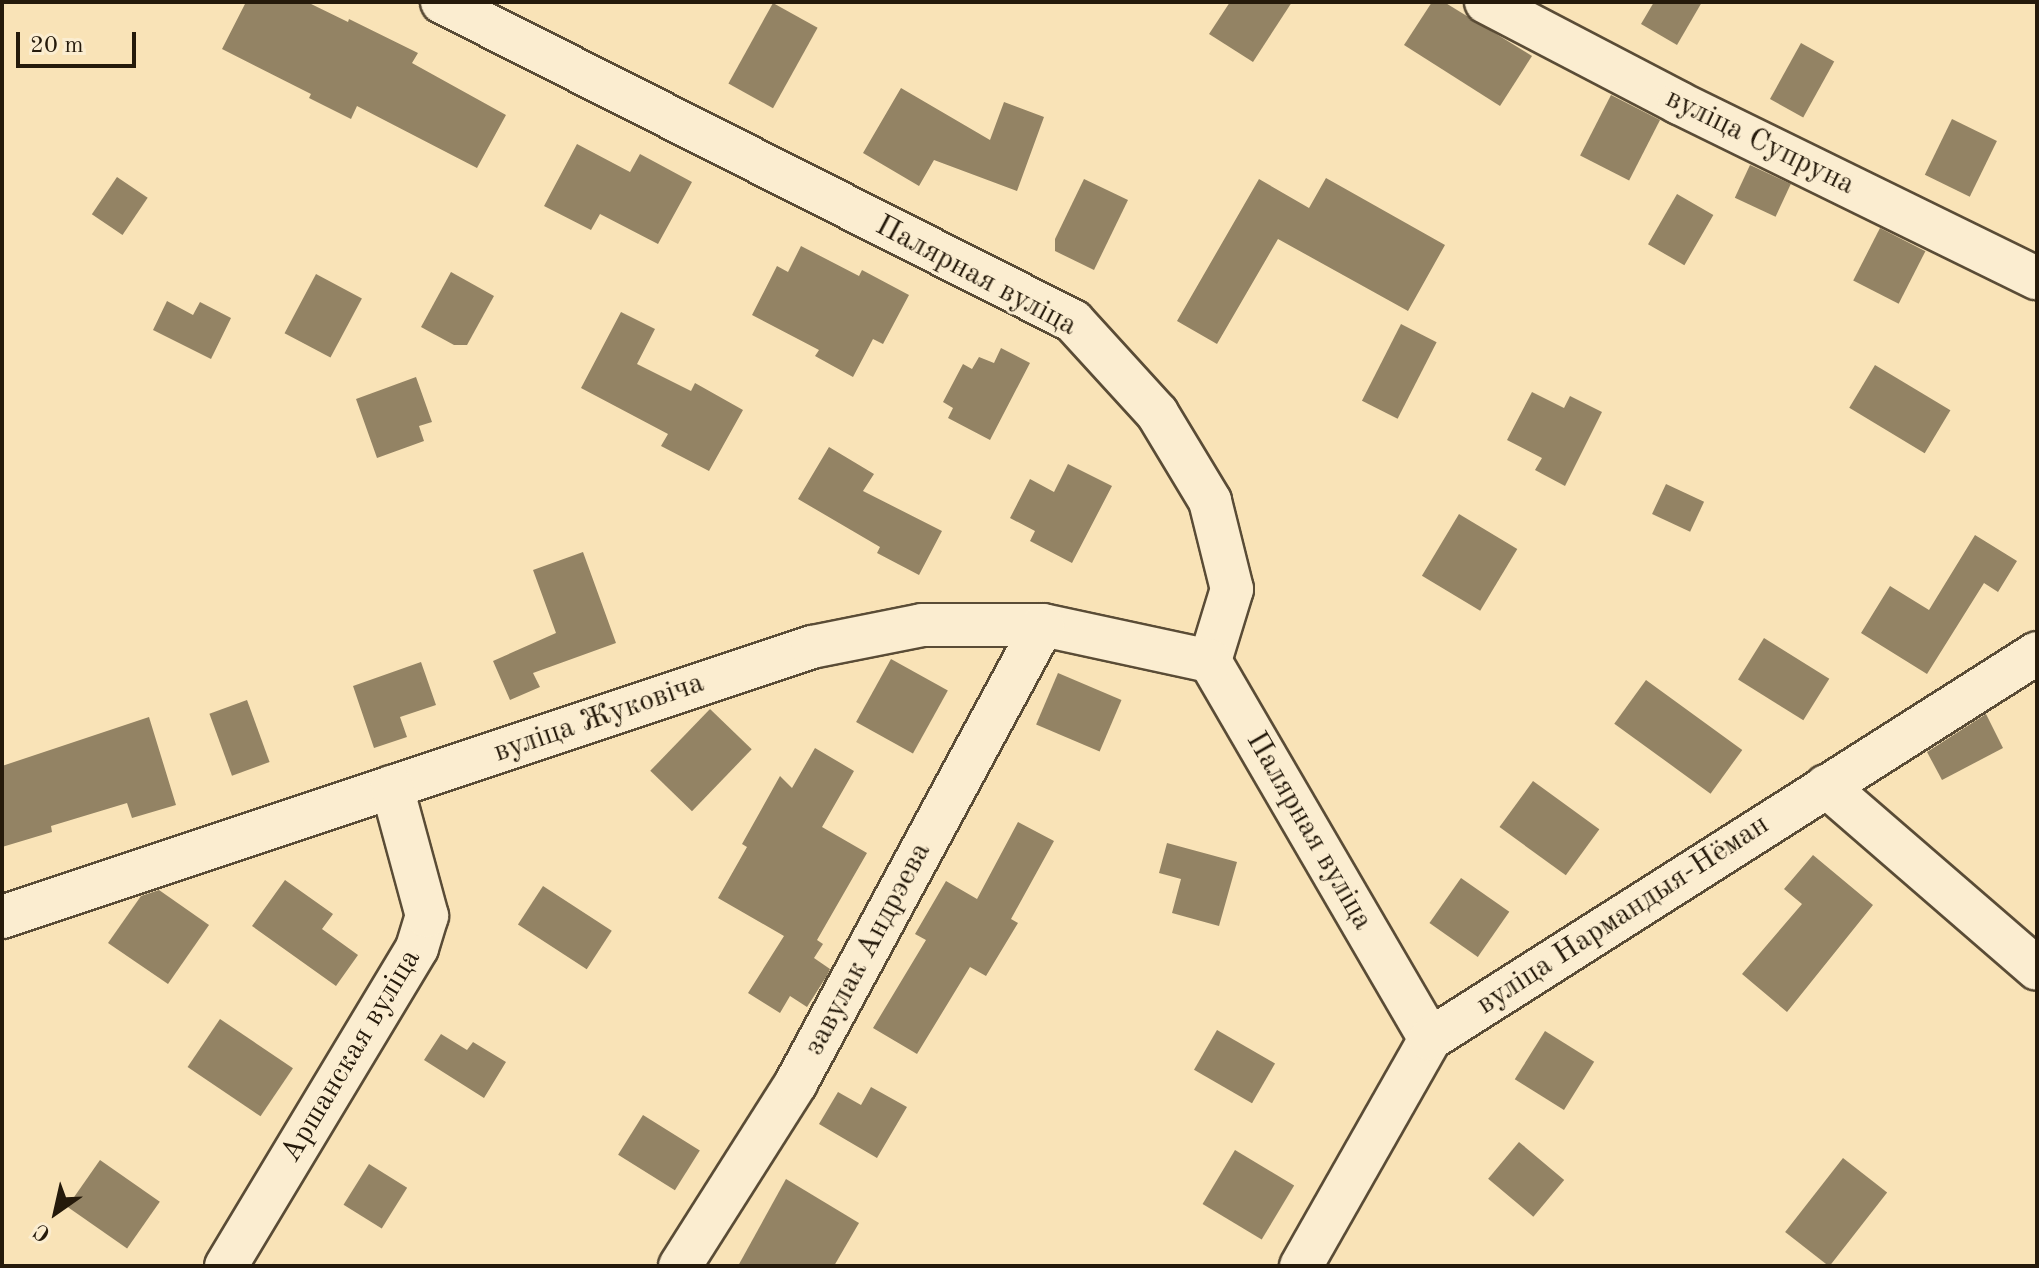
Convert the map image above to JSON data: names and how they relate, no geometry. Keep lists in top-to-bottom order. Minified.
{"streets":{"street":["вуліца Супруна","Палярная вуліца","вуліца Жуковіча","вуліца Нармандыя-Нёман","завулак Андрэева","Аршанская вуліца"]},"crossings":[["Палярная вуліца","вуліца Жуковіча"],["Палярная вуліца","вуліца Нармандыя-Нёман"],["вуліца Жуковіча","завулак Андрэева"],["вуліца Жуковіча","Аршанская вуліца"]],"scale_bar":"20 m","north":"bottom left"}
